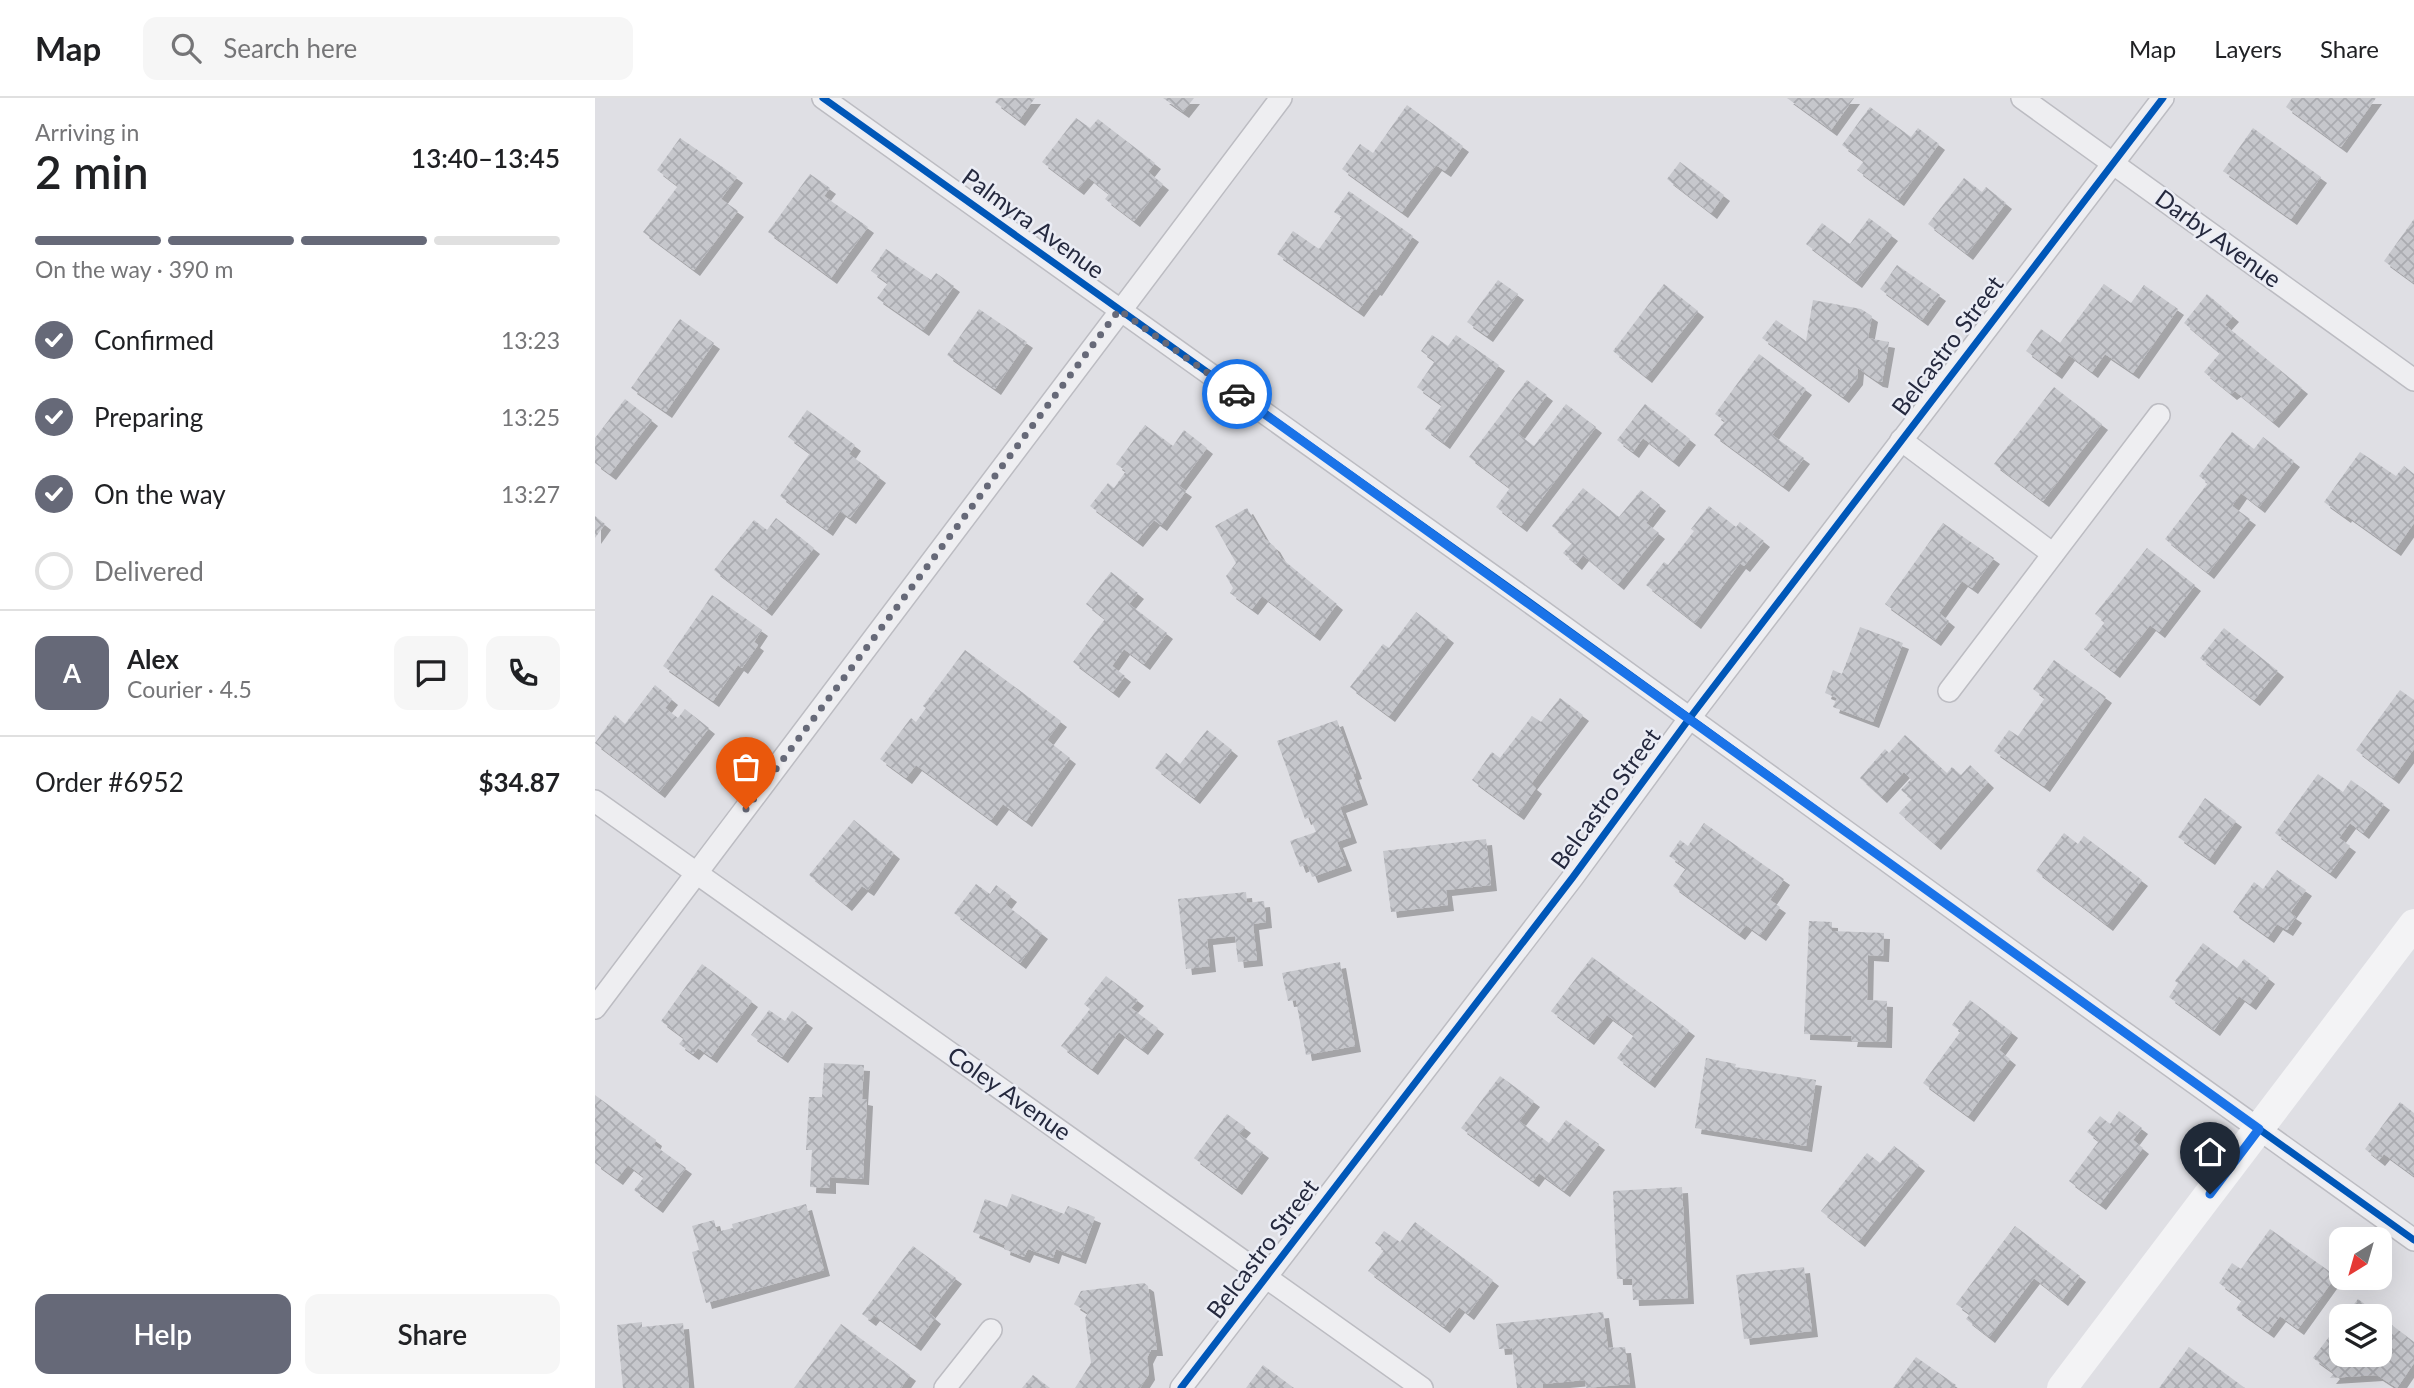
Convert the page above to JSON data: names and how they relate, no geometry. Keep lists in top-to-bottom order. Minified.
{"streets":{"street":["Palmyra Avenue","Darby Avenue","Belcastro Street","Coley Avenue"]},"crossings":[["Palmyra Avenue","Belcastro Street"],["Darby Avenue","Belcastro Street"],["Belcastro Street","Coley Avenue"]],"north":"bottom left","page":{"header":"Map","search":"Search here","nav":["Map","Layers","Share"],"heading":["2 min","Arriving in","13:40–13:45"],"panel":["Alex","Courier · 4.5","Order #6952","$34.87"],"bar":"On the way · 390 m","list":[["Confirmed","13:23"],["Preparing","13:25"],["On the way","13:27"],"Delivered"],"round":"A","buttons":["Help","Share"]}}
